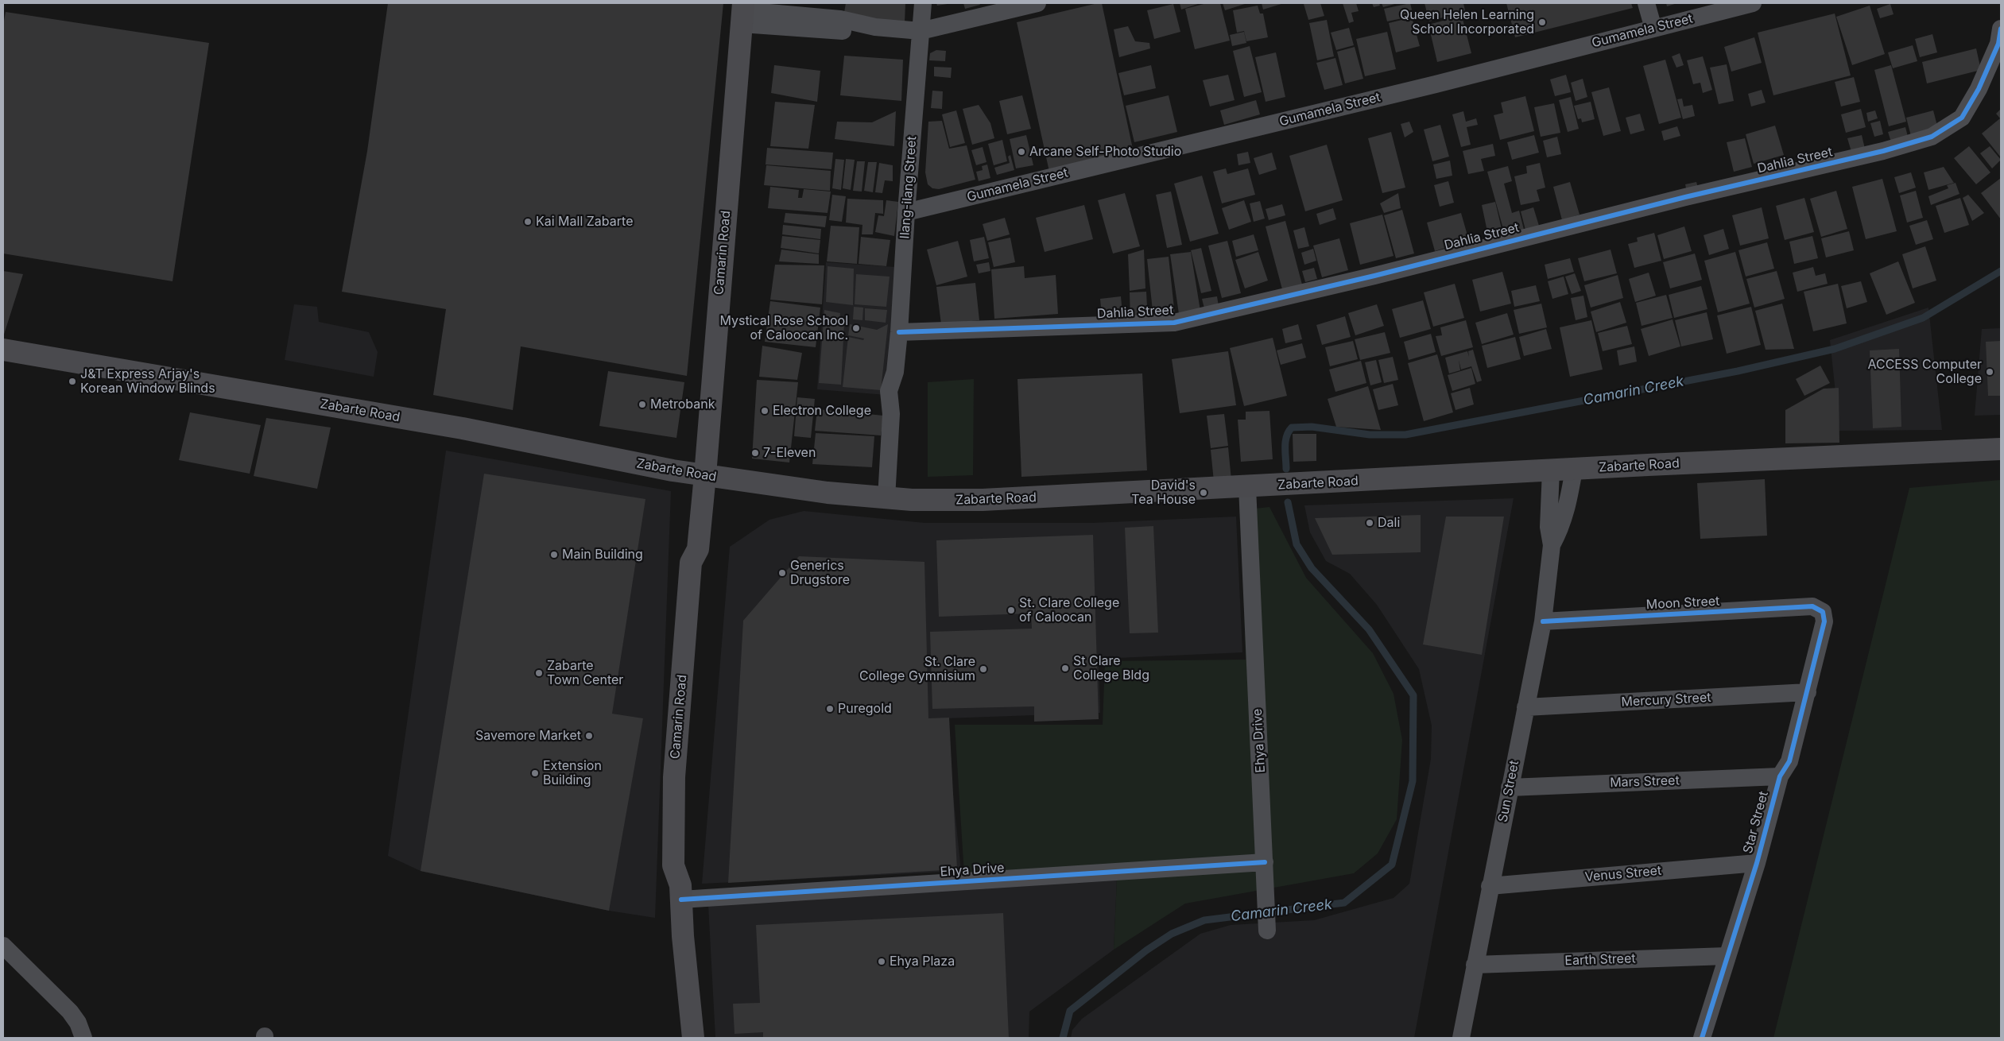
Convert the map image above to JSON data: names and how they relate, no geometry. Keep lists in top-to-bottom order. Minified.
{"streets":{"main road":["Camarin Road","Zabarte Road"],"street":["Gumamela Street","Dahlia Street","Ilang-ilang Street","Moon Street","Mercury Street","Ehya Drive","Mars Street","Sun Street","Star Street","Venus Street","Earth Street"]},"crossings":[["Gumamela Street","Ilang-ilang Street"],["Dahlia Street","Ilang-ilang Street"],["Ilang-ilang Street","Zabarte Road"],["Camarin Road","Zabarte Road"],["Camarin Road","Ehya Drive"],["Zabarte Road","Ehya Drive"],["Zabarte Road","Sun Street"],["Moon Street","Sun Street"],["Moon Street","Star Street"],["Mercury Street","Sun Street"],["Mercury Street","Star Street"],["Mars Street","Sun Street"],["Mars Street","Star Street"],["Sun Street","Venus Street"],["Sun Street","Earth Street"],["Star Street","Venus Street"],["Star Street","Earth Street"]],"water":["Camarin Creek"],"places":["Queen Helen Learning School Incorporated","Arcane Self-Photo Studio","Kai Mall Zabarte","Mystical Rose School of Caloocan Inc.","ACCESS Computer College","J&T Express Arjay's Korean Window Blinds","Metrobank","Electron College","7-Eleven","David's Tea House","Dali","Main Building","Generics Drugstore","St. Clare College of Caloocan","St Clare College Bldg","St. Clare College Gymnisium","Zabarte Town Center","Puregold","Savemore Market","Extension Building","Ehya Plaza"]}
